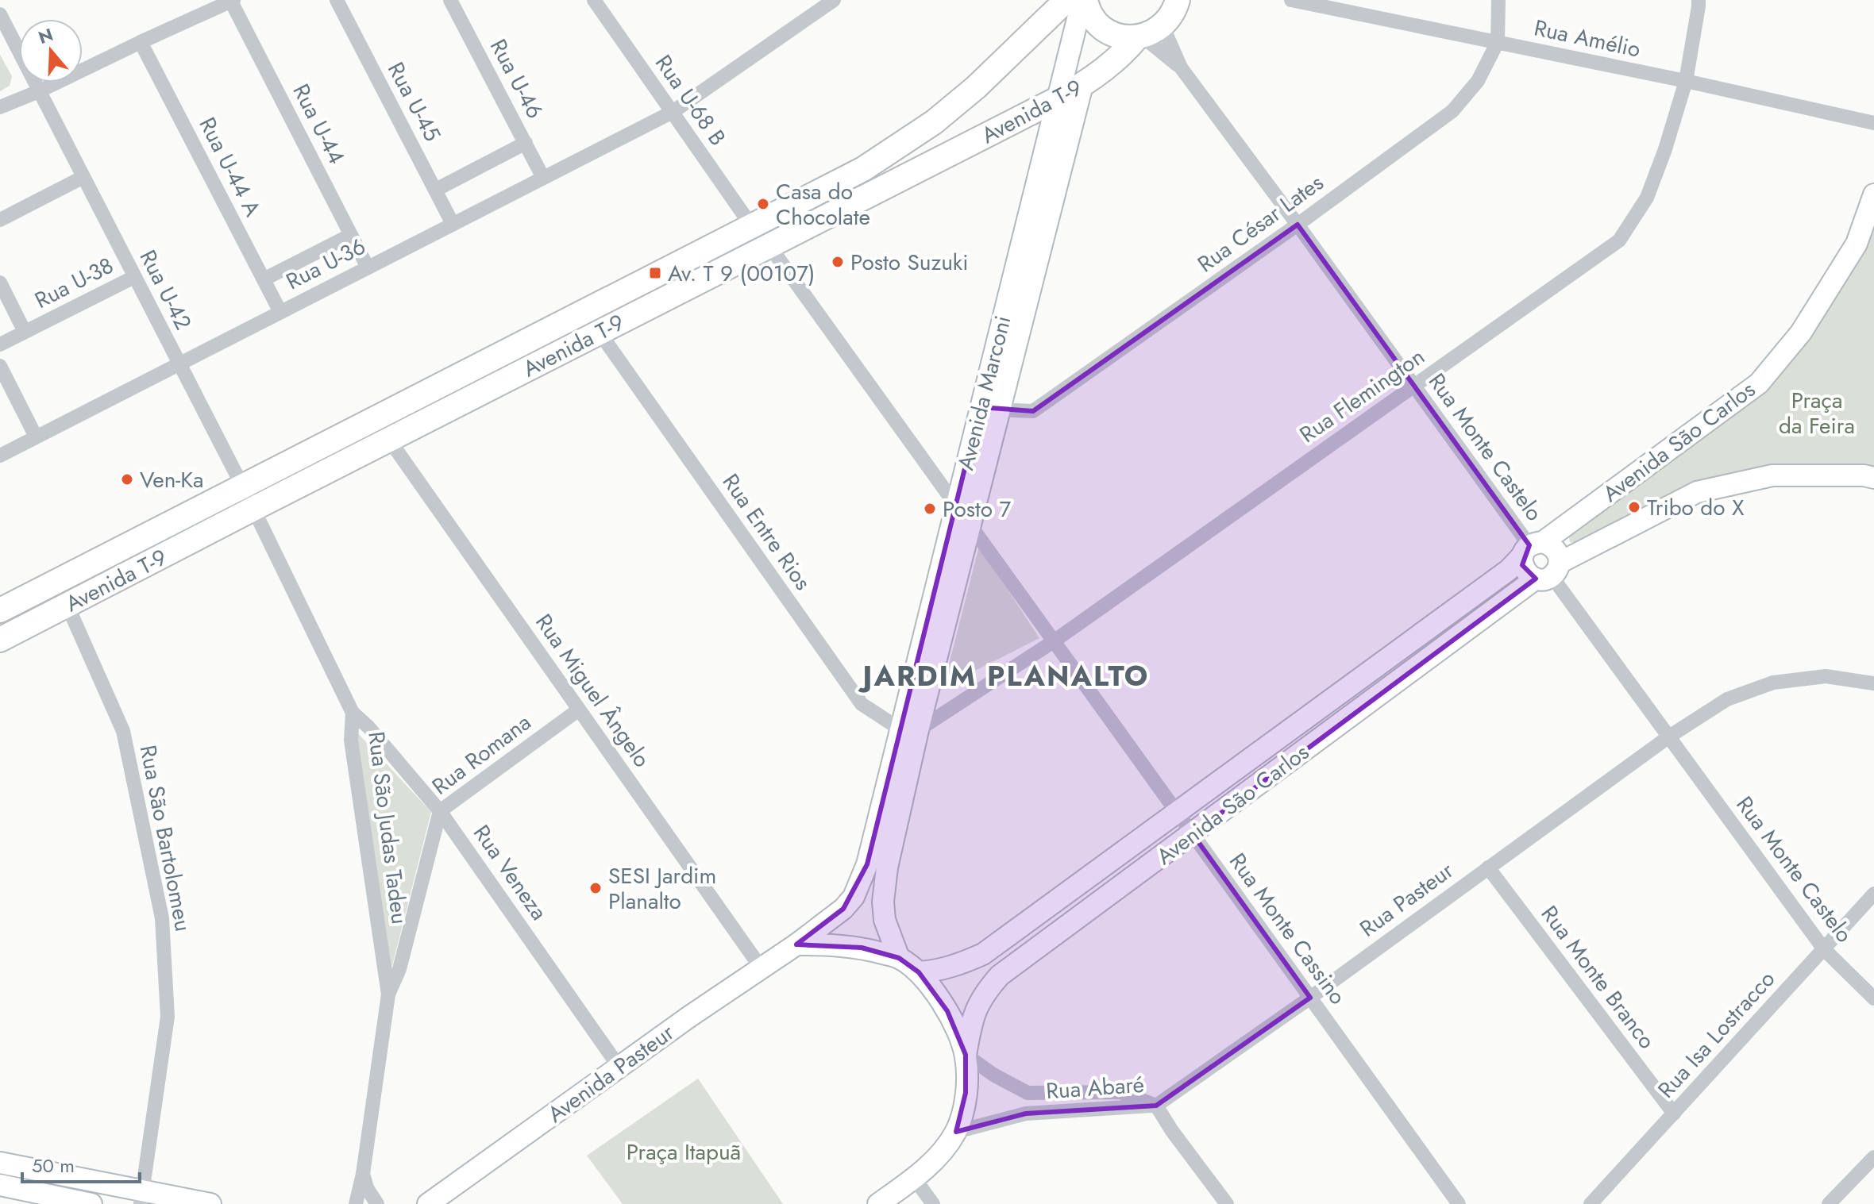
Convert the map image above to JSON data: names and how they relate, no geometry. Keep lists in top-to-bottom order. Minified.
{"streets":{"main road":["Avenida T-9"],"street":["Rua Amélio","Rua U-46","Rua U-68 B","Rua U-45","Rua U-44","Rua U-44 A","Rua César Lates","Rua U-36","Rua U-38","Rua U-42","Avenida Marconi","Rua Flemington","Avenida São Carlos","Rua Monte Castelo","Rua Entre Rios","Rua Miguel Ângelo","Rua Romana","Rua São Judas Tadeu","Rua São Bartolomeu","Rua Veneza","Rua Pasteur","Rua Monte Cassino","Rua Monte Branco","Rua Isa Lostracco","Avenida Pasteur","Rua Abaré"]},"crossings":[["Rua Amélio","Rua César Lates"],["Rua Amélio","Rua Flemington"],["Rua U-46","Rua U-36"],["Rua U-68 B","Avenida T-9"],["Rua U-68 B","Rua U-36"],["Rua U-45","Rua U-36"],["Avenida T-9","Rua U-42"],["Avenida T-9","Avenida Marconi"],["Avenida T-9","Rua Monte Castelo"],["Avenida T-9","Rua Entre Rios"],["Avenida T-9","Rua Miguel Ângelo"],["Avenida T-9","Rua São Judas Tadeu"],["Avenida T-9","Rua São Bartolomeu"],["Avenida T-9","Rua Monte Cassino"],["Rua U-44","Rua U-36"],["Rua U-44 A","Rua U-36"],["Rua César Lates","Avenida Marconi"],["Rua César Lates","Rua Monte Castelo"],["Rua U-36","Rua U-42"],["Rua U-38","Rua U-42"],["Rua U-42","Rua São Judas Tadeu"],["Avenida Marconi","Rua Flemington"],["Avenida Marconi","Rua Entre Rios"],["Avenida Marconi","Rua Monte Cassino"],["Avenida Marconi","Avenida Pasteur"],["Rua Flemington","Rua Monte Castelo"],["Rua Flemington","Rua Entre Rios"],["Rua Flemington","Rua Monte Cassino"],["Avenida São Carlos","Rua Monte Castelo"],["Avenida São Carlos","Rua Monte Cassino"],["Rua Monte Castelo","Rua Pasteur"],["Rua Monte Castelo","Rua Isa Lostracco"],["Rua Miguel Ângelo","Rua Romana"],["Rua Miguel Ângelo","Avenida Pasteur"],["Rua Romana","Rua São Judas Tadeu"],["Rua Romana","Rua Veneza"],["Rua São Judas Tadeu","Rua Veneza"],["Rua Veneza","Avenida Pasteur"],["Rua Pasteur","Rua Monte Cassino"],["Rua Pasteur","Rua Monte Branco"],["Rua Pasteur","Rua Abaré"],["Rua Monte Branco","Rua Isa Lostracco"]],"districts":["JARDIM PLANALTO"],"parks":["Praça da Feira","Praça Itapuã"],"places":{"other":["Casa do Chocolate","Posto Suzuki","Ven-Ka","Tribo do X","Posto 7","SESI Jardim Planalto"],"transit":["Av. T 9 (00107)"]},"scale_bar":"50 m","north":"top"}
